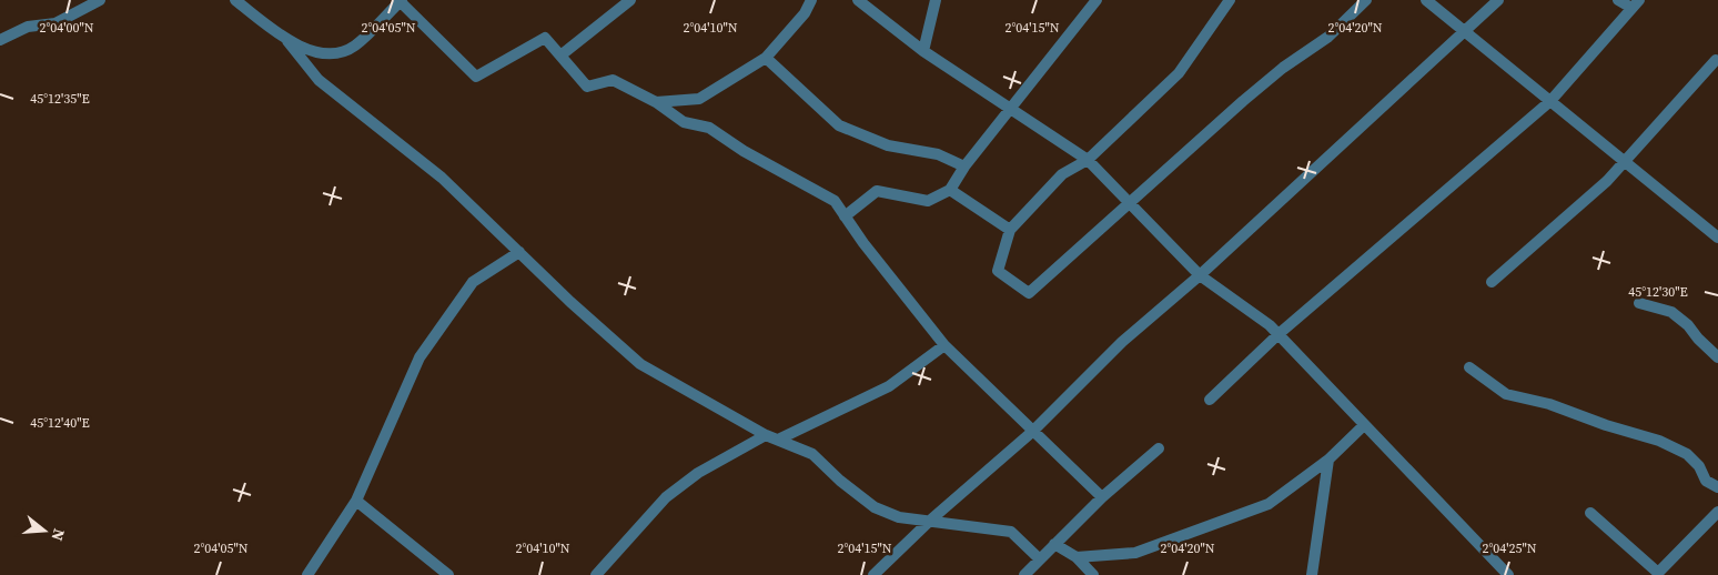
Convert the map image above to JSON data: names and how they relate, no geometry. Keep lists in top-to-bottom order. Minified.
{"north":"right","coordinates":["2°04'00\"N","2°04'05\"N","2°04'10\"N","2°04'15\"N","2°04'20\"N","45°12'35\"E","45°12'30\"E","45°12'40\"E","2°04'25\"N"]}
